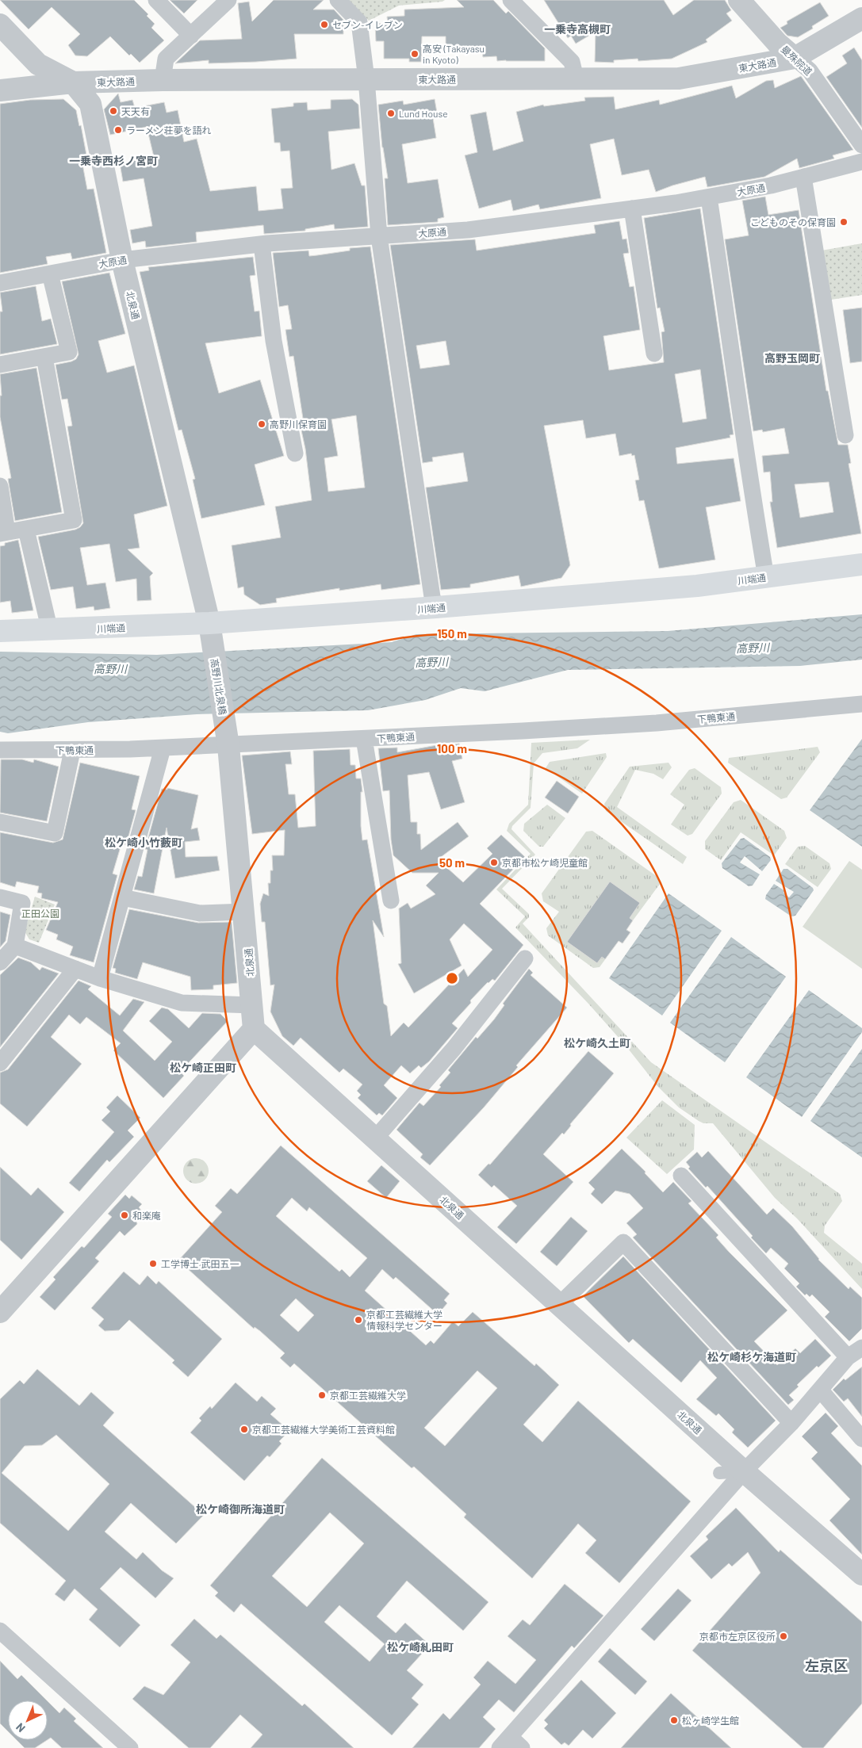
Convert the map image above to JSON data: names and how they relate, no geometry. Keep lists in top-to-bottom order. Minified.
{"streets":{"highway":["川端通"],"street":["曼殊院道","東大路通","大原通","北泉通","高野川北泉橋","下鴨東通"]},"crossings":[["曼殊院道","東大路通"],["東大路通","北泉通"],["大原通","北泉通"],["北泉通","川端通"],["北泉通","高野川北泉橋"],["北泉通","下鴨東通"],["川端通","高野川北泉橋"],["高野川北泉橋","下鴨東通"]],"districts":["一乗寺高槻町","一乗寺西杉ノ宮町","高野玉岡町","松ケ崎小竹藪町","松ケ崎久土町","松ケ崎正田町","松ケ崎杉ケ海道町","松ケ崎御所海道町","松ケ崎糺田町","左京区"],"water":["高野川"],"parks":["正田公園"],"places":["セブン-イレブン","高安 (Takayasu in Kyoto)","天天有","Lund House","ラーメン荘夢を語れ","こどものその保育園","高野川保育園","京都市松ケ崎児童館","和楽庵","工学博士 武田五一","京都工芸繊維大学 情報科学センター","京都工芸繊維大学","京都工芸繊維大学美術工芸資料館","京都市左京区役所","松ヶ崎学生館"],"north":"bottom left","rings":["150 m","100 m","50 m"]}
